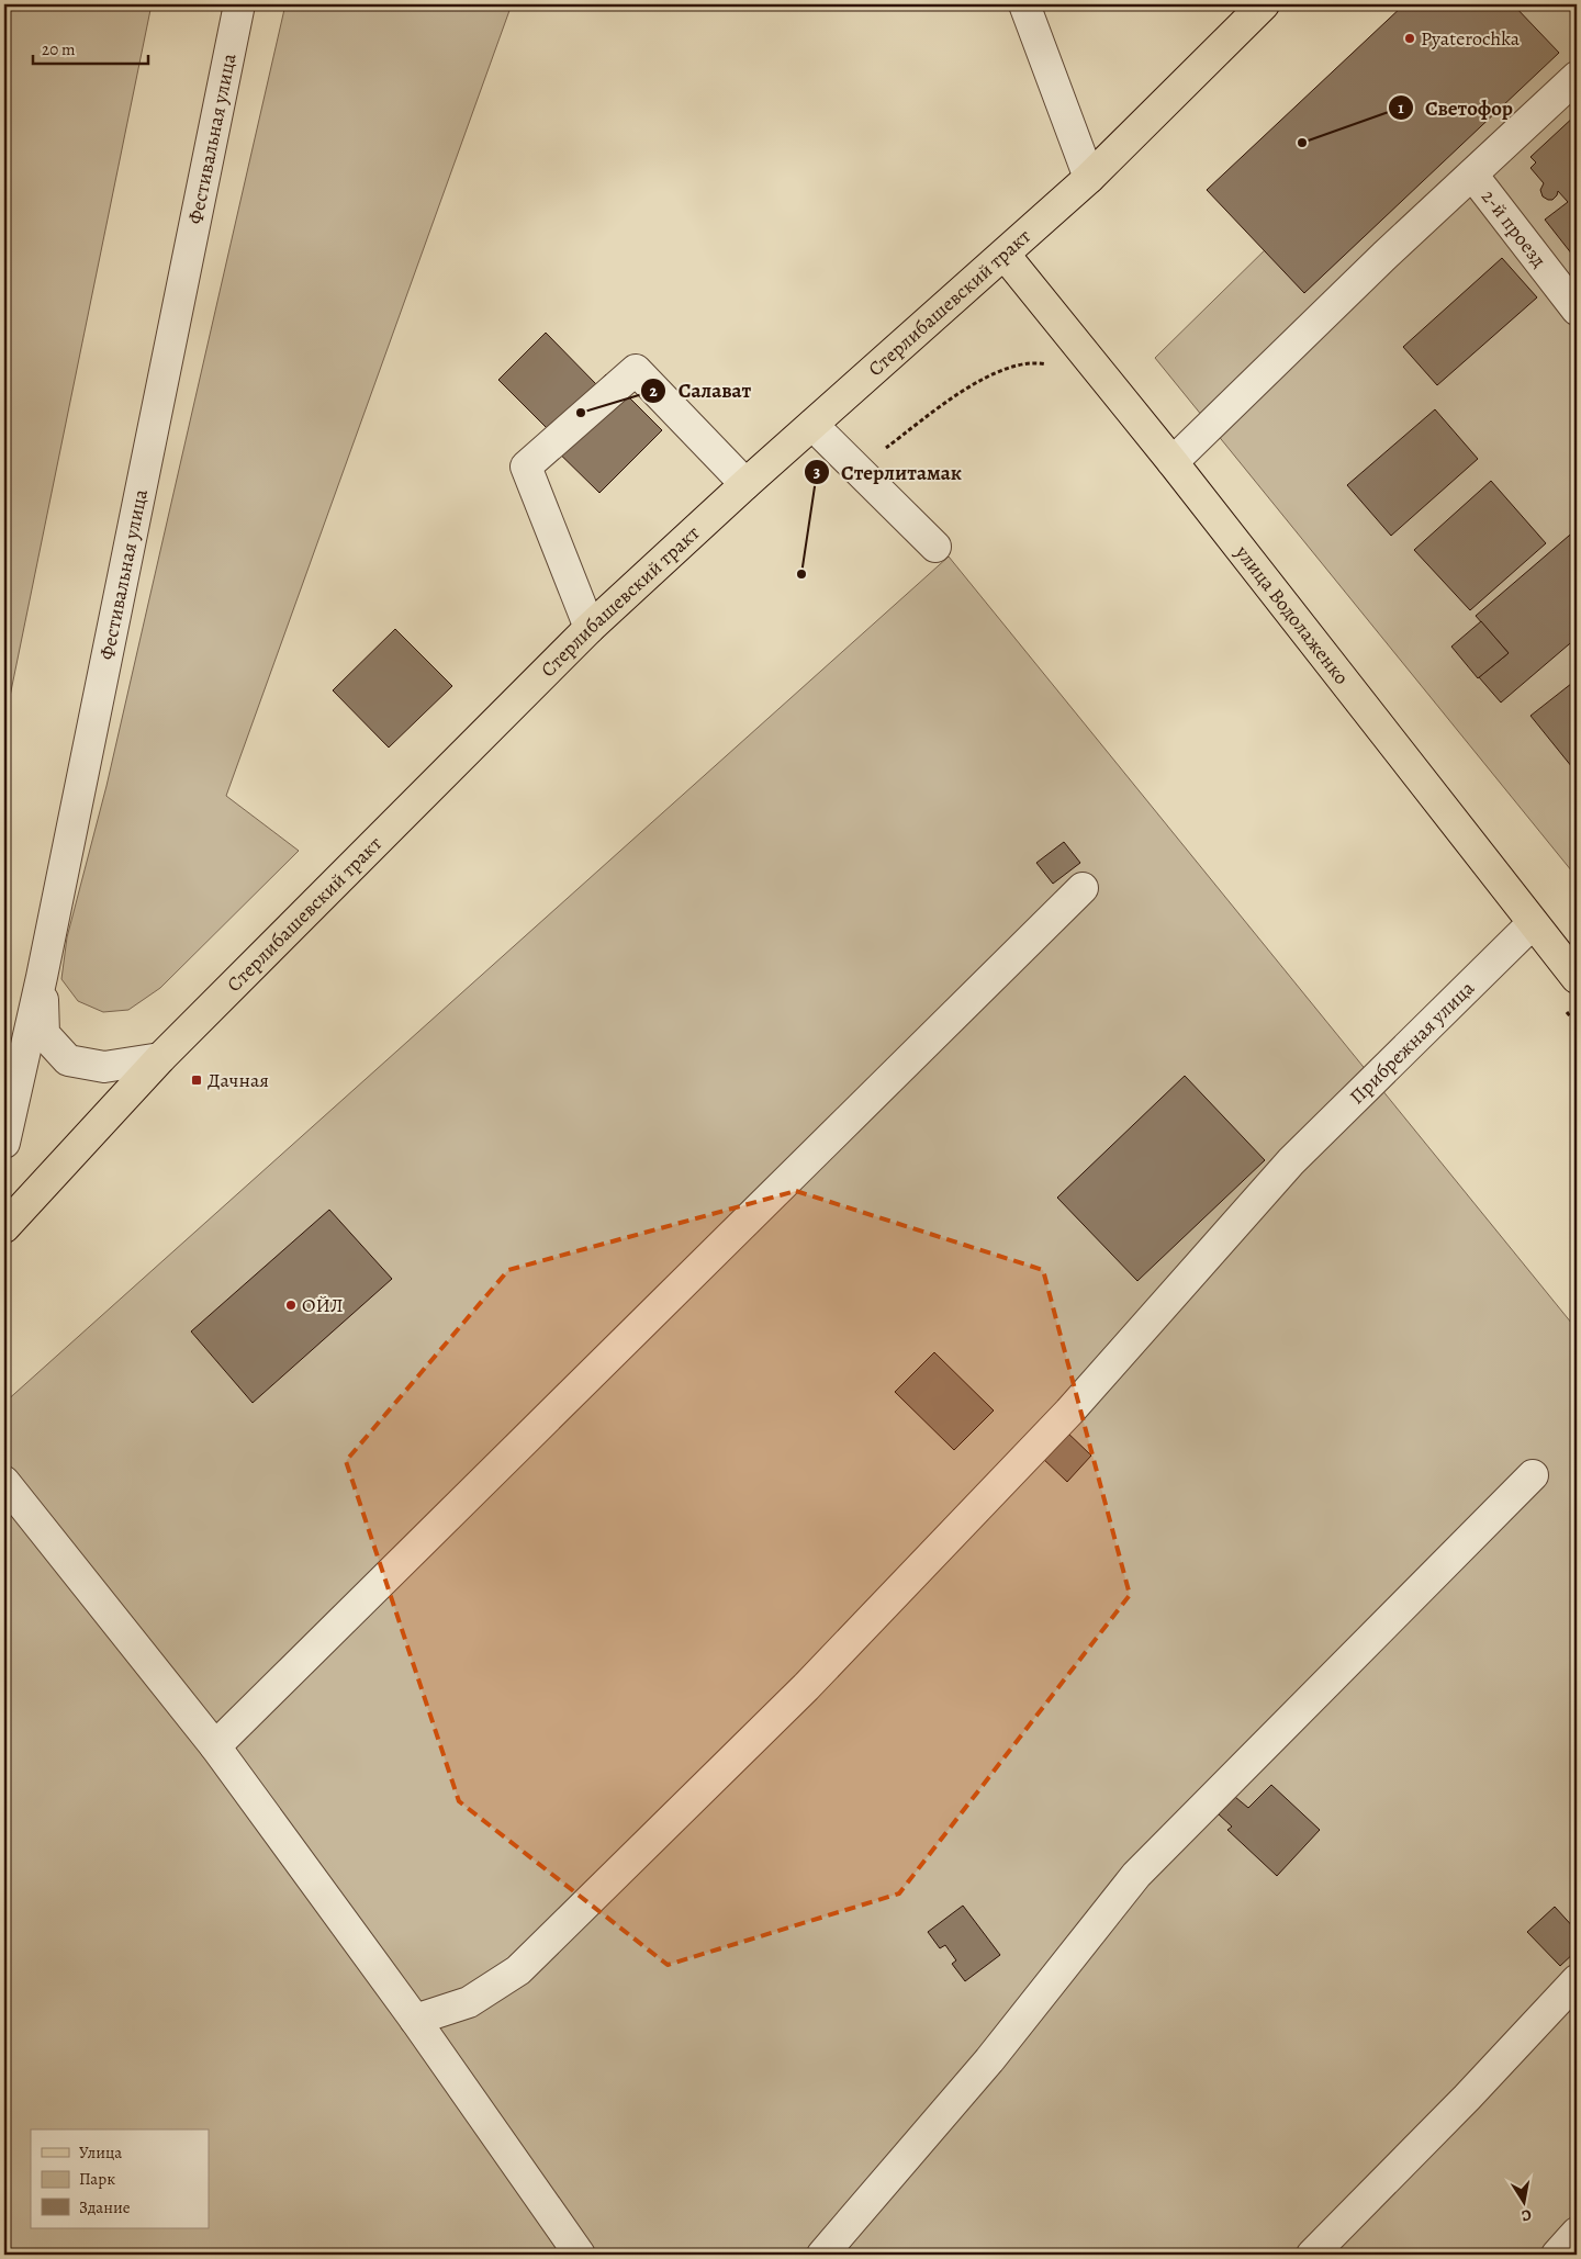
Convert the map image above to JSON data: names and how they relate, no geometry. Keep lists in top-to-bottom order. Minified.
{"streets":{"main road":["Стерлибашевский тракт","улица Водолаженко"],"street":["Фестивальная улица","2-й проезд","Прибрежная улица"]},"crossings":[["Стерлибашевский тракт","улица Водолаженко"],["улица Водолаженко","Прибрежная улица"]],"places":{"other":["Pyaterochka","Светофор","Салават","Стерлитамак","ОЙЛ"],"transit":["Дачная"]},"legend":["Улица","Парк","Здание"],"scale_bar":"20 m","north":"bottom"}
